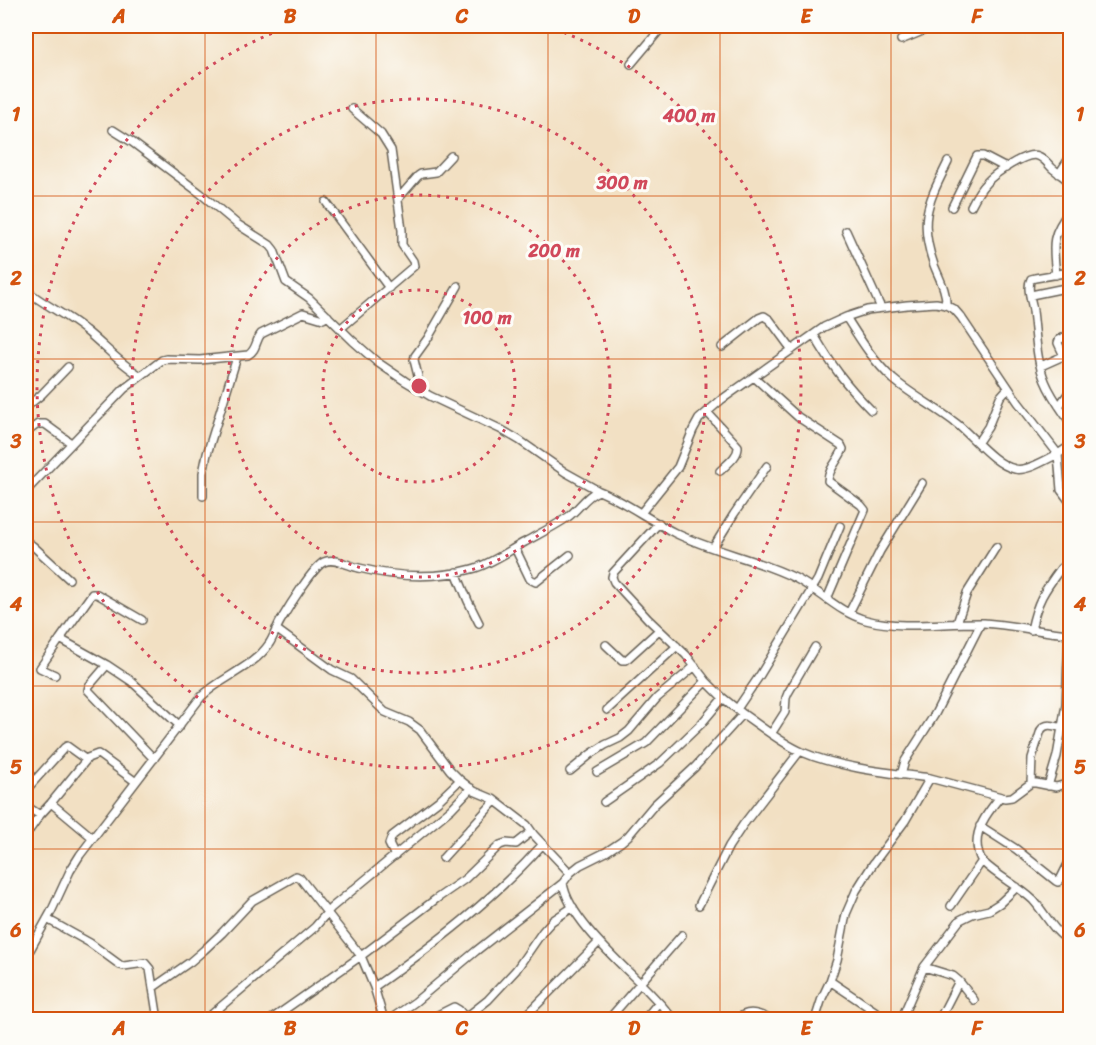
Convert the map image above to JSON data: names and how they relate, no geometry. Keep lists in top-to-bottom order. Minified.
{"grid":{"columns":["A","B","C","D","E","F"],"rows":["1","2","3","4","5","6"]},"rings":["400 m","300 m","200 m","100 m"]}
